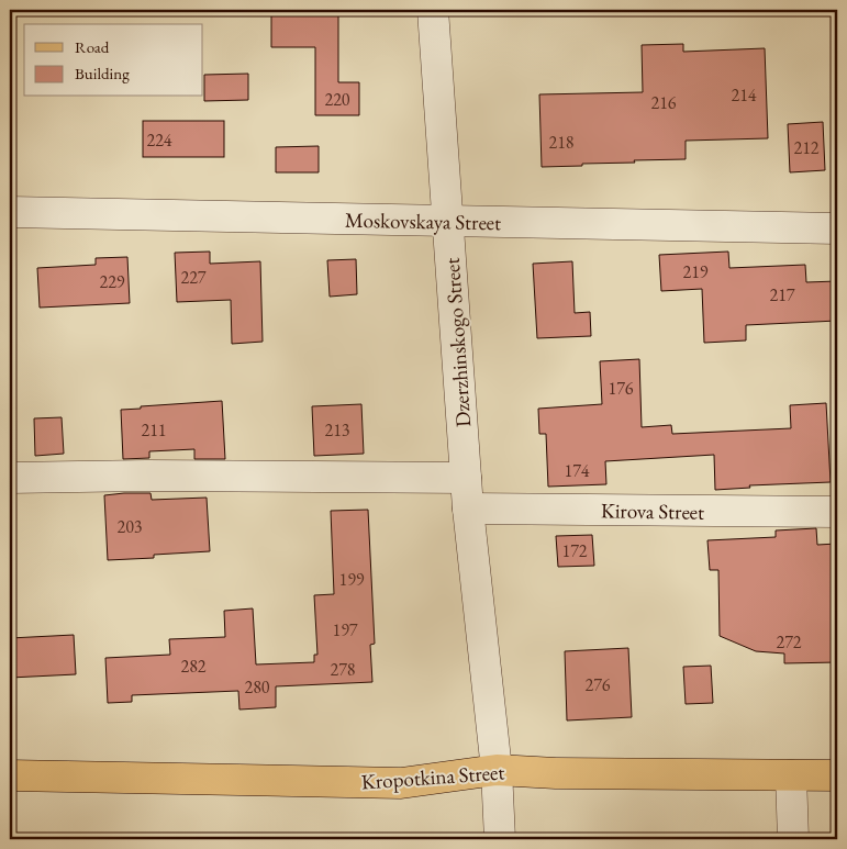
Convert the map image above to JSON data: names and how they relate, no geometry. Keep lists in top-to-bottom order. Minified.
{"streets":{"main road":["Kropotkina Street"],"street":["Moskovskaya Street","Dzerzhinskogo Street","Kirova Street"]},"crossings":[["Moskovskaya Street","Dzerzhinskogo Street"],["Dzerzhinskogo Street","Kirova Street"],["Dzerzhinskogo Street","Kropotkina Street"]],"house_numbers":["214","220","216","224","218","212","219","227","229","217","176","211","213","174","203","172","199","197","272","282","278","276","280"],"legend":["Road","Building"]}
